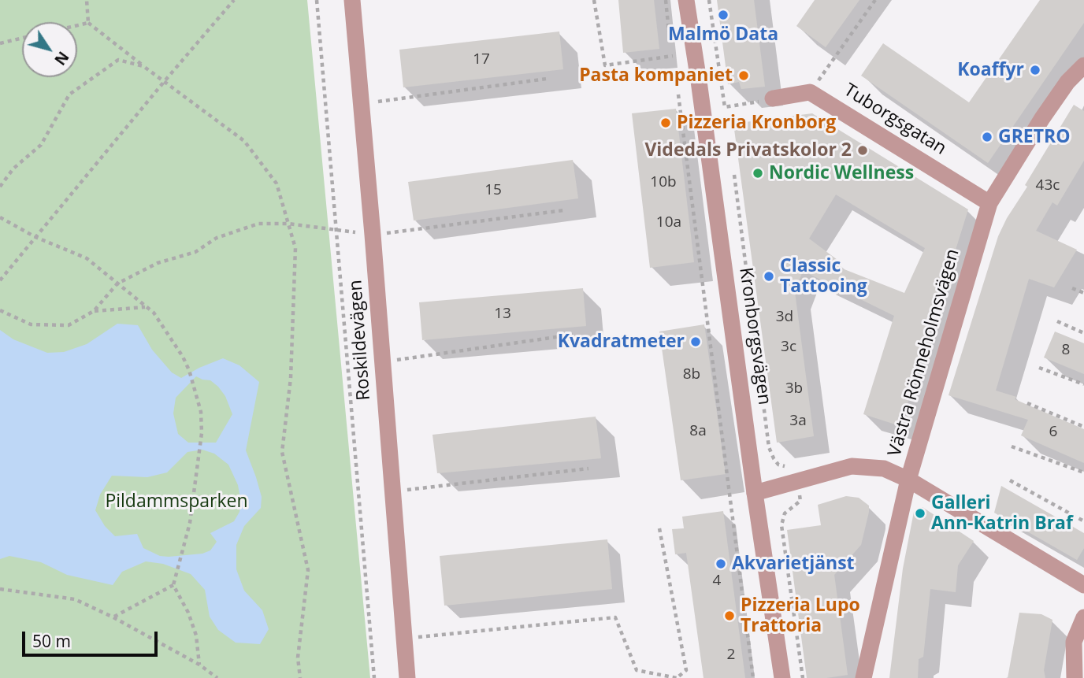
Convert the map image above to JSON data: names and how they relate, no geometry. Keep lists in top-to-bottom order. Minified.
{"streets":{"street":["Tuborgsgatan","Kronborgsvägen","Roskildevägen","Västra Rönneholmsvägen"]},"crossings":[["Tuborgsgatan","Västra Rönneholmsvägen"]],"parks":["Pildammsparken"],"places":["Malmö Data","Koaffyr","Pasta kompaniet","Pizzeria Kronborg","GRETRO","Videdals Privatskolor 2","Nordic Wellness","Classic Tattooing","Kvadratmeter","Galleri Ann-Katrin Braf","Akvarietjänst","Pizzeria Lupo Trattoria"],"house_numbers":["17","10b","43c","15","10a","13","3d","3c","8","8b","3b","3a","8a","6","4","2"],"scale_bar":"50 m","north":"bottom right"}
